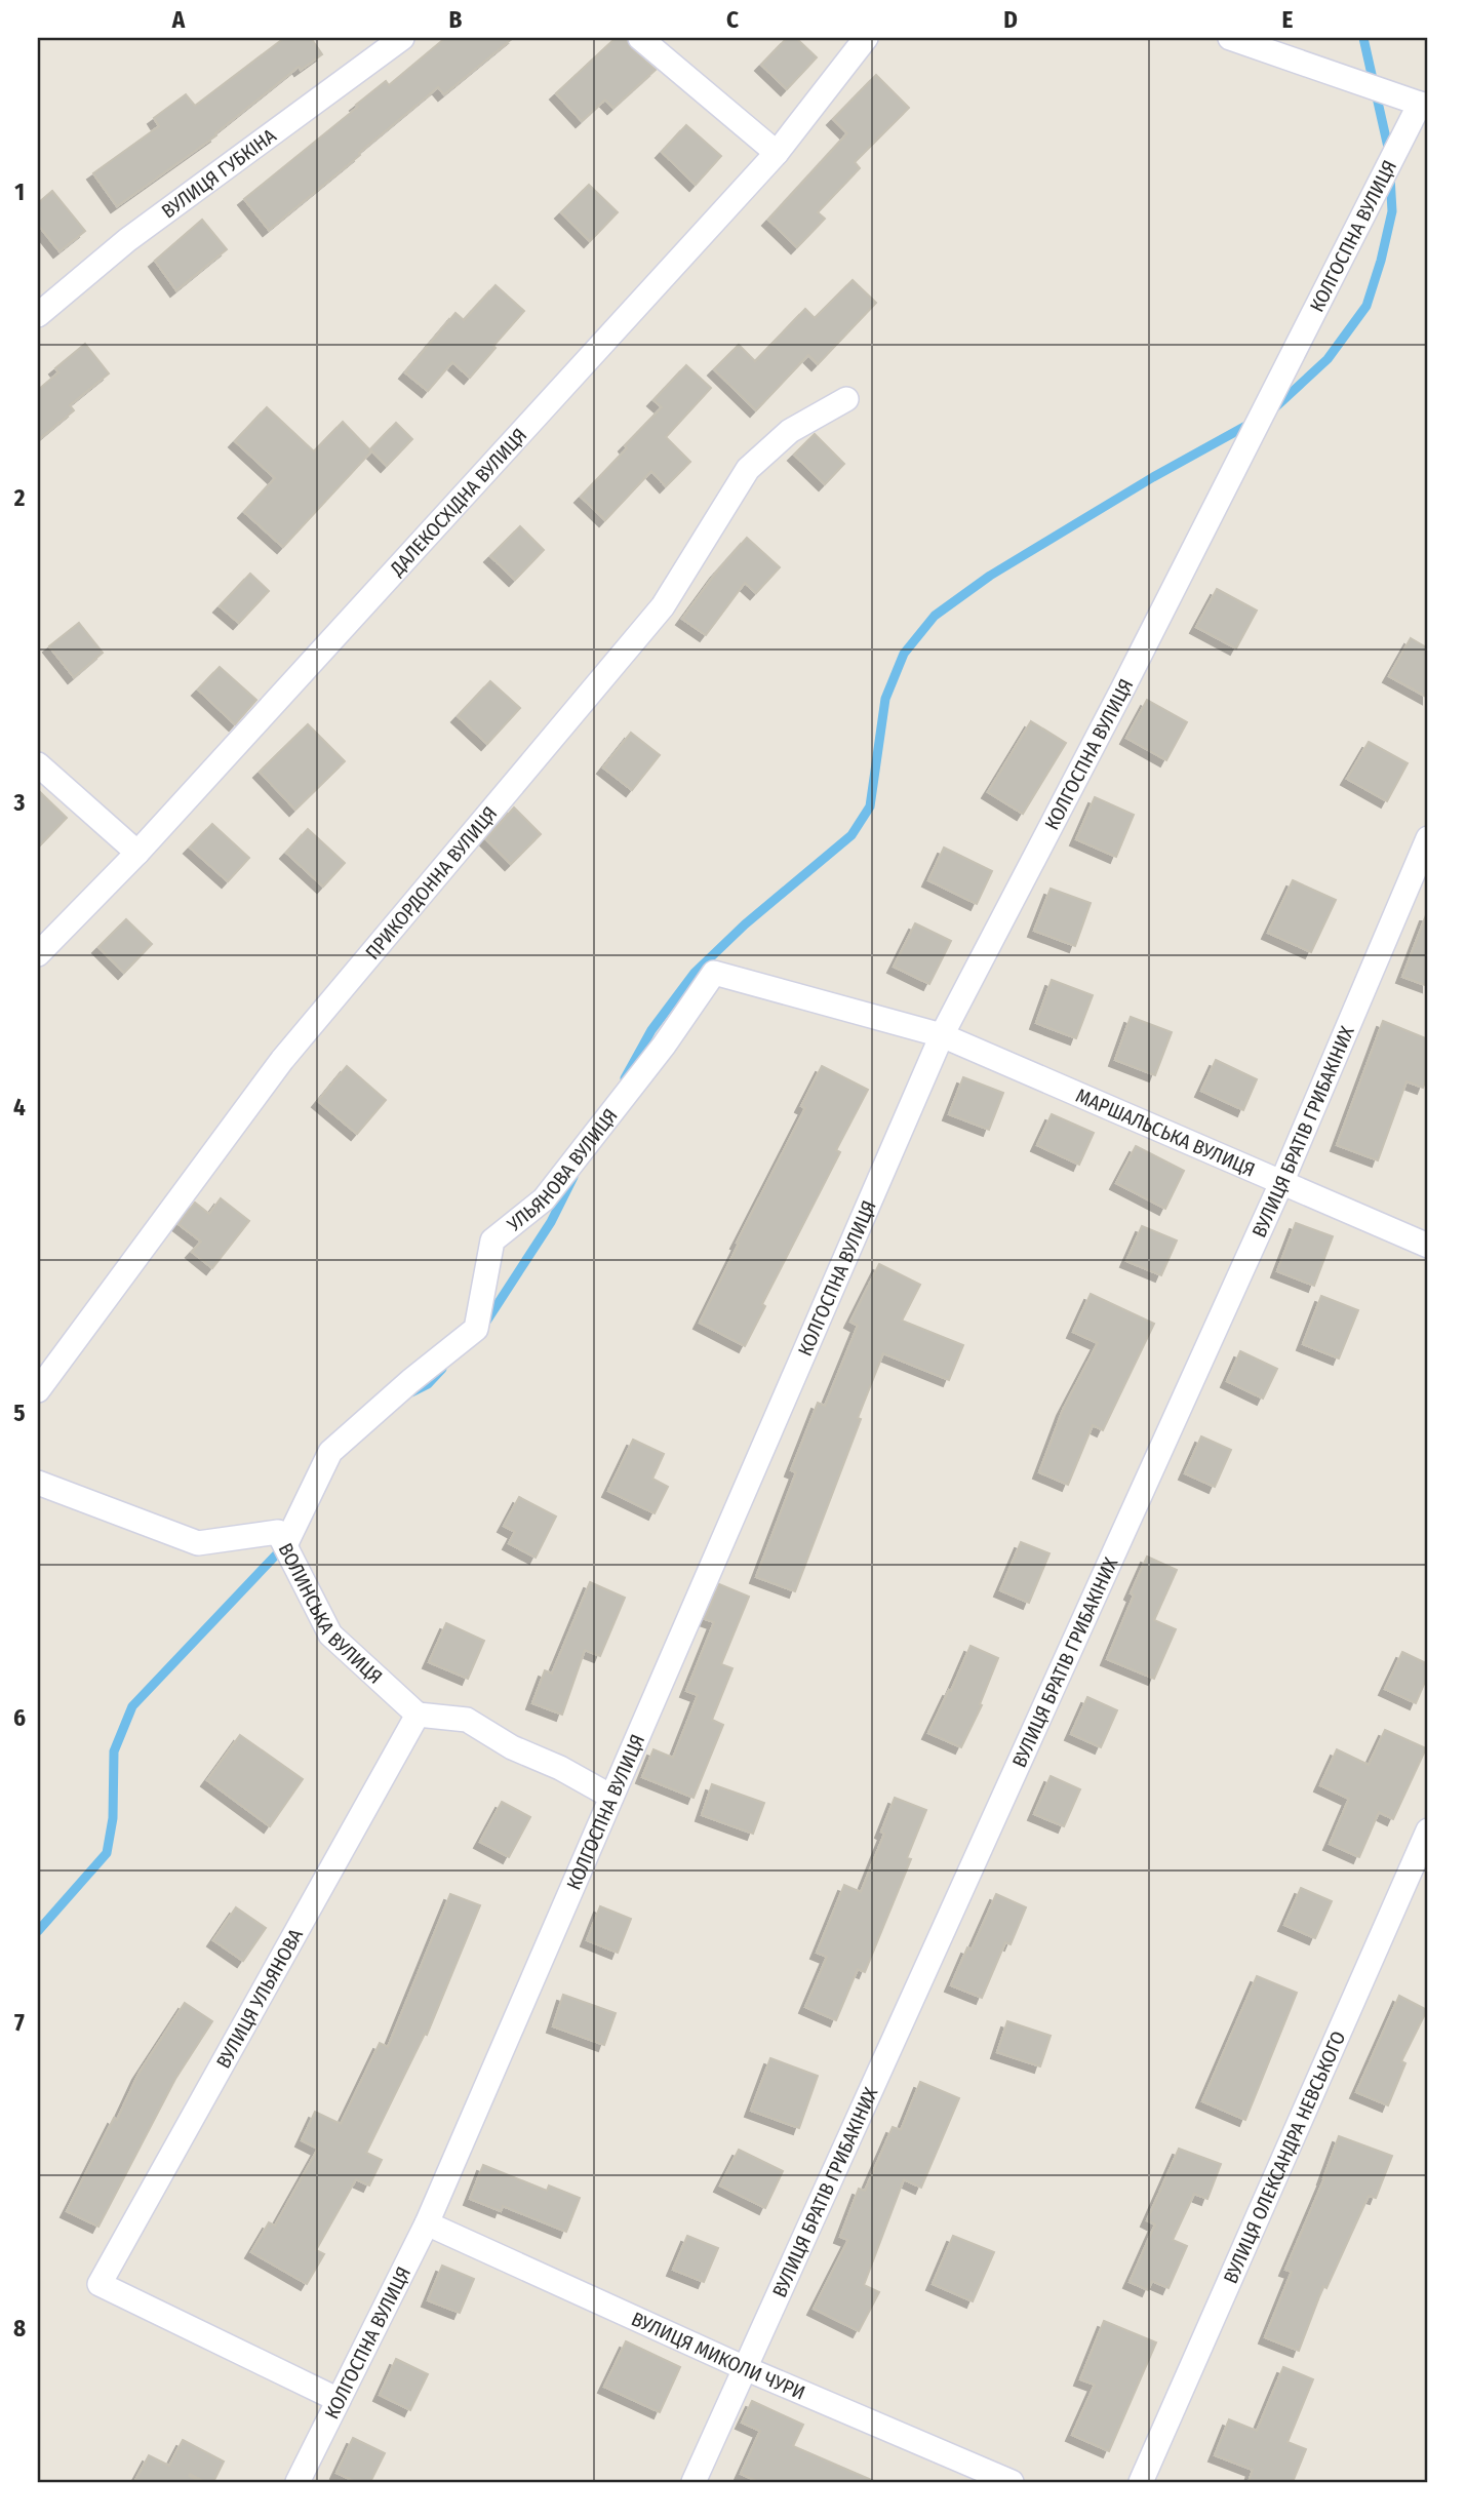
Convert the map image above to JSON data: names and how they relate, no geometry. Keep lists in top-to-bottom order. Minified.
{"streets":{"street":["ВУЛИЦЯ ГУБКІНА","КОЛГОСПНА ВУЛИЦЯ","ДАЛЕКОСХІДНА ВУЛИЦЯ","ПРИКОРДОННА ВУЛИЦЯ","ВУЛИЦЯ БРАТІВ ГРИБАКІНИХ","МАРШАЛЬСЬКА ВУЛИЦЯ","УЛЬЯНОВА ВУЛИЦЯ","ВОЛИНСЬКА ВУЛИЦЯ","ВУЛИЦЯ УЛЬЯНОВА","ВУЛИЦЯ ОЛЕКСАНДРА НЕВСЬКОГО","ВУЛИЦЯ МИКОЛИ ЧУРИ"]},"crossings":[["КОЛГОСПНА ВУЛИЦЯ","МАРШАЛЬСЬКА ВУЛИЦЯ"],["КОЛГОСПНА ВУЛИЦЯ","УЛЬЯНОВА ВУЛИЦЯ"],["КОЛГОСПНА ВУЛИЦЯ","ВУЛИЦЯ УЛЬЯНОВА"],["КОЛГОСПНА ВУЛИЦЯ","ВУЛИЦЯ МИКОЛИ ЧУРИ"],["ВУЛИЦЯ БРАТІВ ГРИБАКІНИХ","МАРШАЛЬСЬКА ВУЛИЦЯ"],["ВУЛИЦЯ БРАТІВ ГРИБАКІНИХ","ВУЛИЦЯ МИКОЛИ ЧУРИ"],["МАРШАЛЬСЬКА ВУЛИЦЯ","УЛЬЯНОВА ВУЛИЦЯ"],["УЛЬЯНОВА ВУЛИЦЯ","ВОЛИНСЬКА ВУЛИЦЯ"],["ВОЛИНСЬКА ВУЛИЦЯ","ВУЛИЦЯ УЛЬЯНОВА"]],"grid":{"columns":["A","B","C","D","E"],"rows":["1","2","3","4","5","6","7","8"]}}
